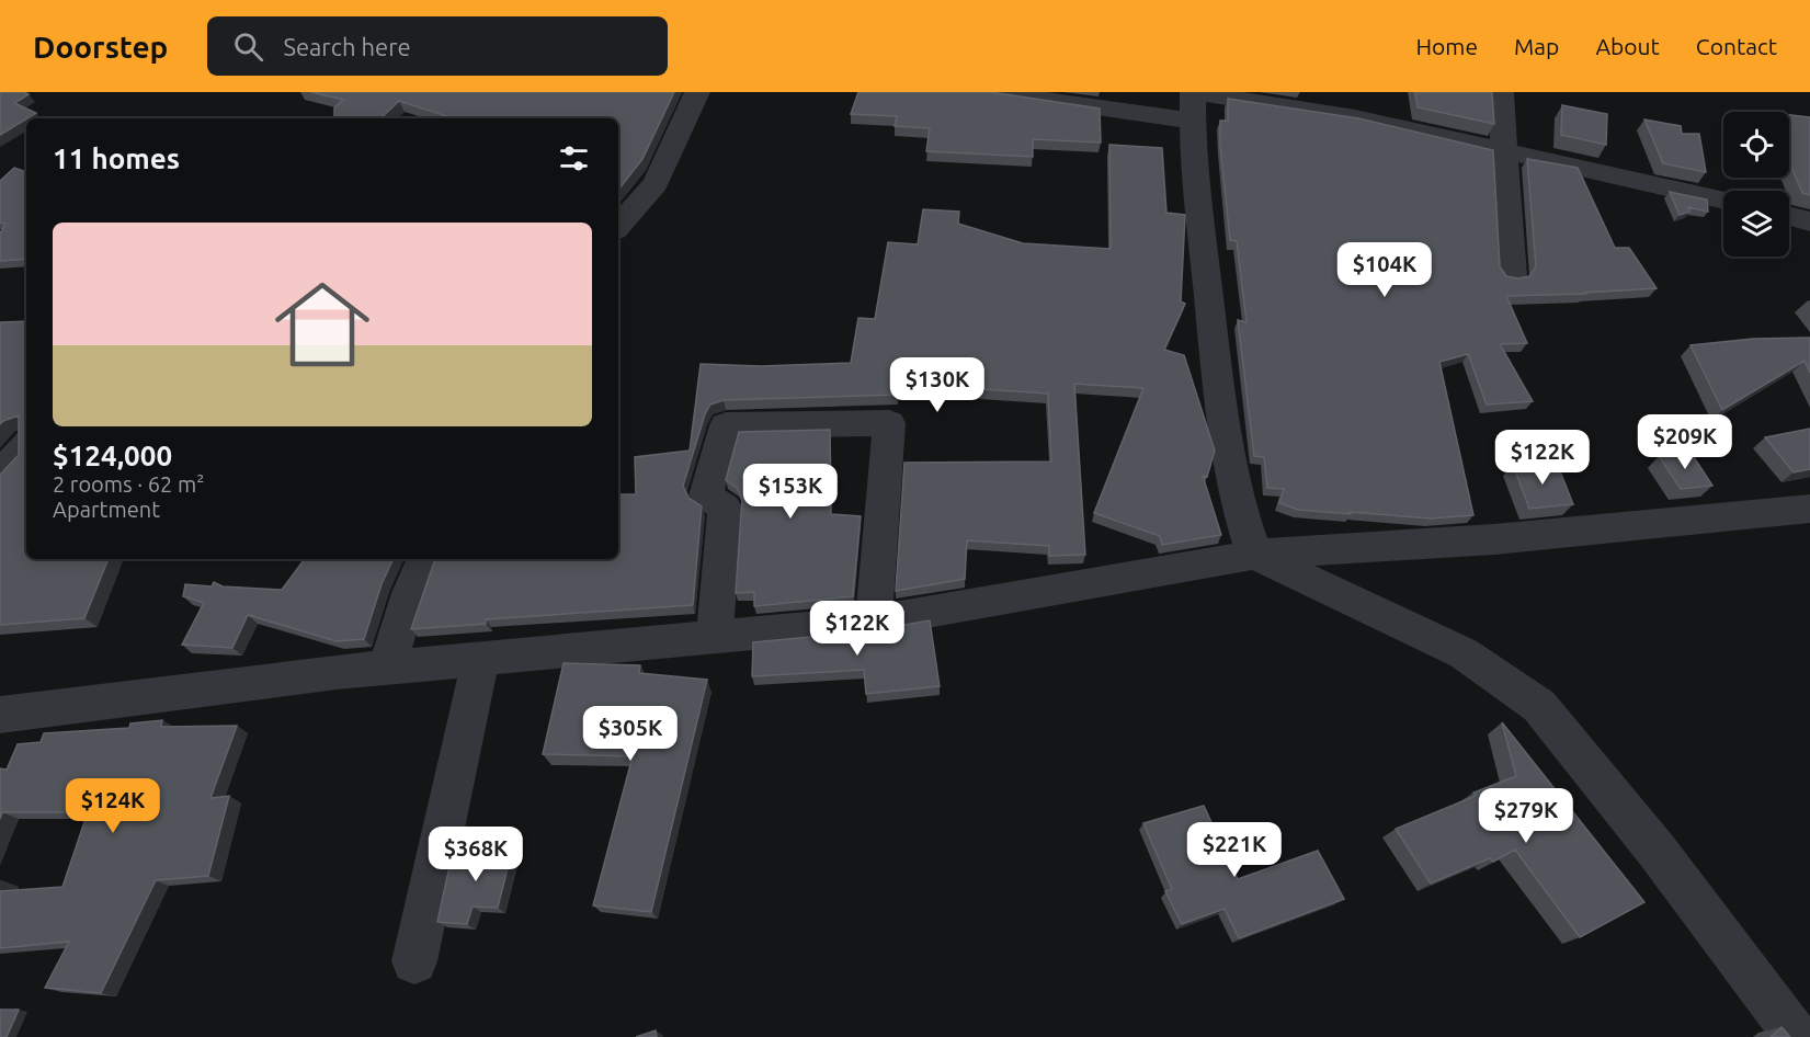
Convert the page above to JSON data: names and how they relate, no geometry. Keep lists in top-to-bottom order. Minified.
{"page":{"header":"Doorstep","search":"Search here","nav":["Home","Map","About","Contact"],"heading":"11 homes","list":[{"name":"$124,000","note":"2 rooms · 62 m² · Apartment"}],"price":["$104K","$130K","$209K","$122K","$153K","$122K","$305K","$124K","$279K","$221K","$368K"]}}
